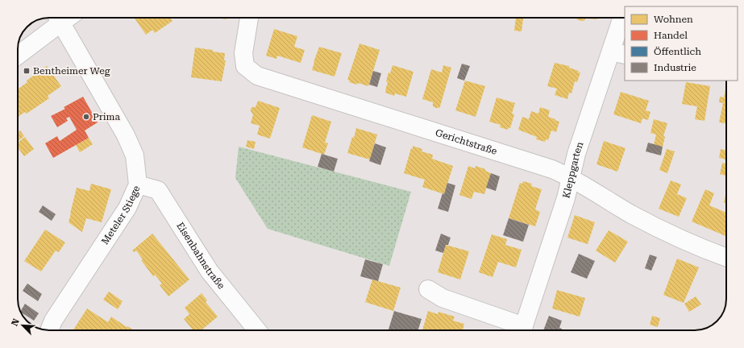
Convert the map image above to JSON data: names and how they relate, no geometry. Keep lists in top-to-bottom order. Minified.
{"streets":{"street":["Gerichtstraße","Kleppgarten","Meteler Stiege","Eisenbahnstraße"]},"crossings":[["Gerichtstraße","Kleppgarten"],["Meteler Stiege","Eisenbahnstraße"]],"places":{"transit":["Bentheimer Weg"],"other":["Prima"]},"legend":["Wohnen","Handel","Öffentlich","Industrie"],"north":"top left"}
